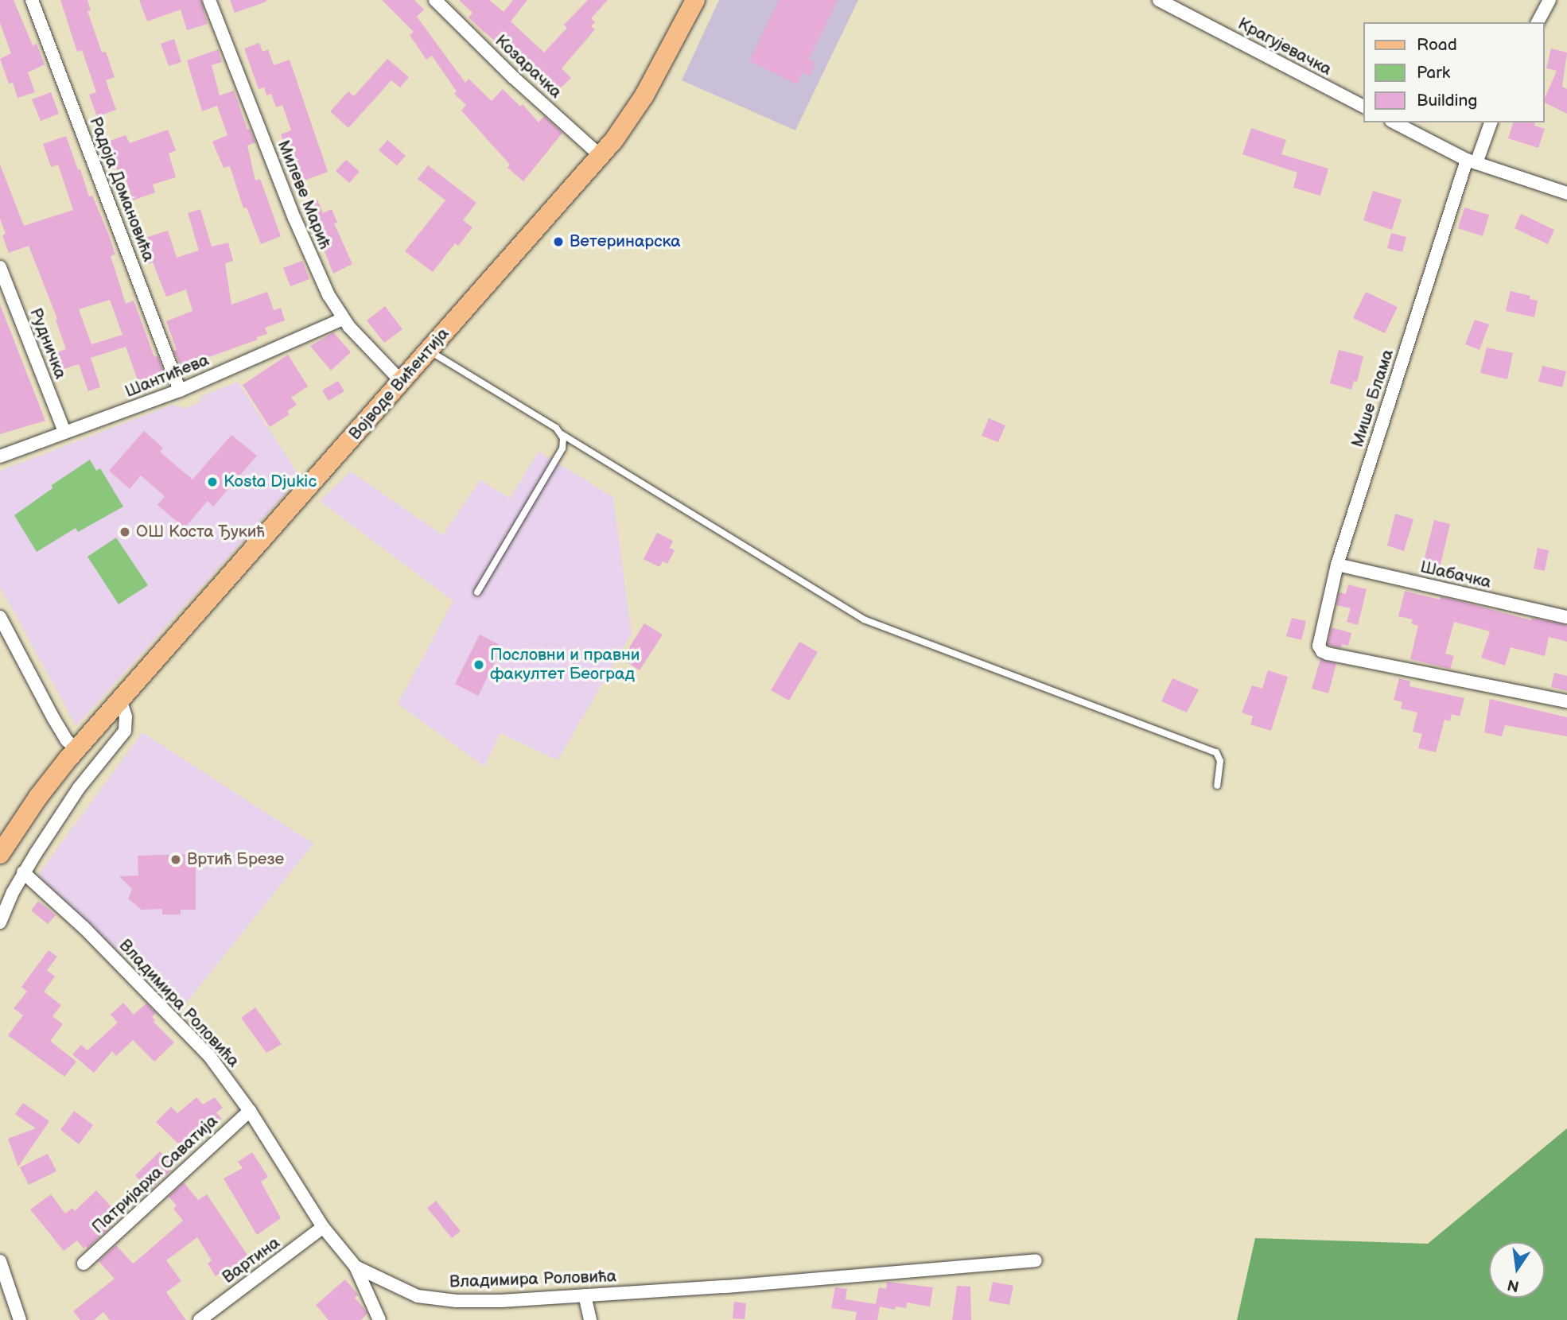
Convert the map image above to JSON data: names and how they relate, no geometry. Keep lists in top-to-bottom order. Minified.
{"streets":{"main road":["Војводе Вићентија"],"street":["Крагујевачка","Козарачка","Радоја Домановића","Милеве Марић","Рудничка","Шантићева","Мише Блама","Шабачка","Владимира Роловића","Патријарха Саватија","Вартина"]},"crossings":[["Козарачка","Војводе Вићентија"],["Радоја Домановића","Шантићева"],["Милеве Марић","Шантићева"],["Милеве Марић","Војводе Вићентија"],["Рудничка","Шантићева"],["Мише Блама","Шабачка"],["Владимира Роловића","Патријарха Саватија"],["Владимира Роловића","Вартина"]],"places":["Ветеринарска","Kosta Djukic","ОШ Коста Ђукић","Пословни и правни факултет Београд","Вртић Брезе"],"legend":["Road","Park","Building"],"north":"bottom"}
